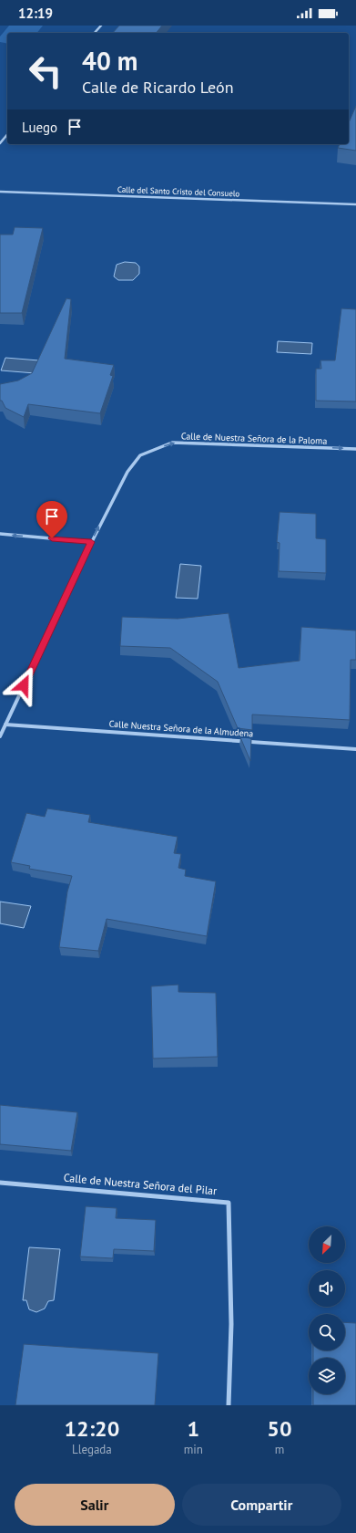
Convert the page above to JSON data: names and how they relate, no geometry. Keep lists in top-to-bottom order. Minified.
{"streets":{"street":["Calle del Santo Cristo del Consuelo","Calle de Nuestra Señora de la Paloma","Calle Nuestra Señora de la Almudena","Calle de Nuestra Señora del Pilar"]},"crossings":[["Calle de Nuestra Señora de la Paloma","Calle Nuestra Señora de la Almudena"]],"one_way":["Calle de Nuestra Señora de la Paloma"],"north":"bottom left","page":{"status":"12:19","turn":["40 m","Calle de Ricardo León"],"then":"Luego","eta":["12:20","Llegada","1","min","50","m"],"buttons":["Salir","Compartir"]}}
